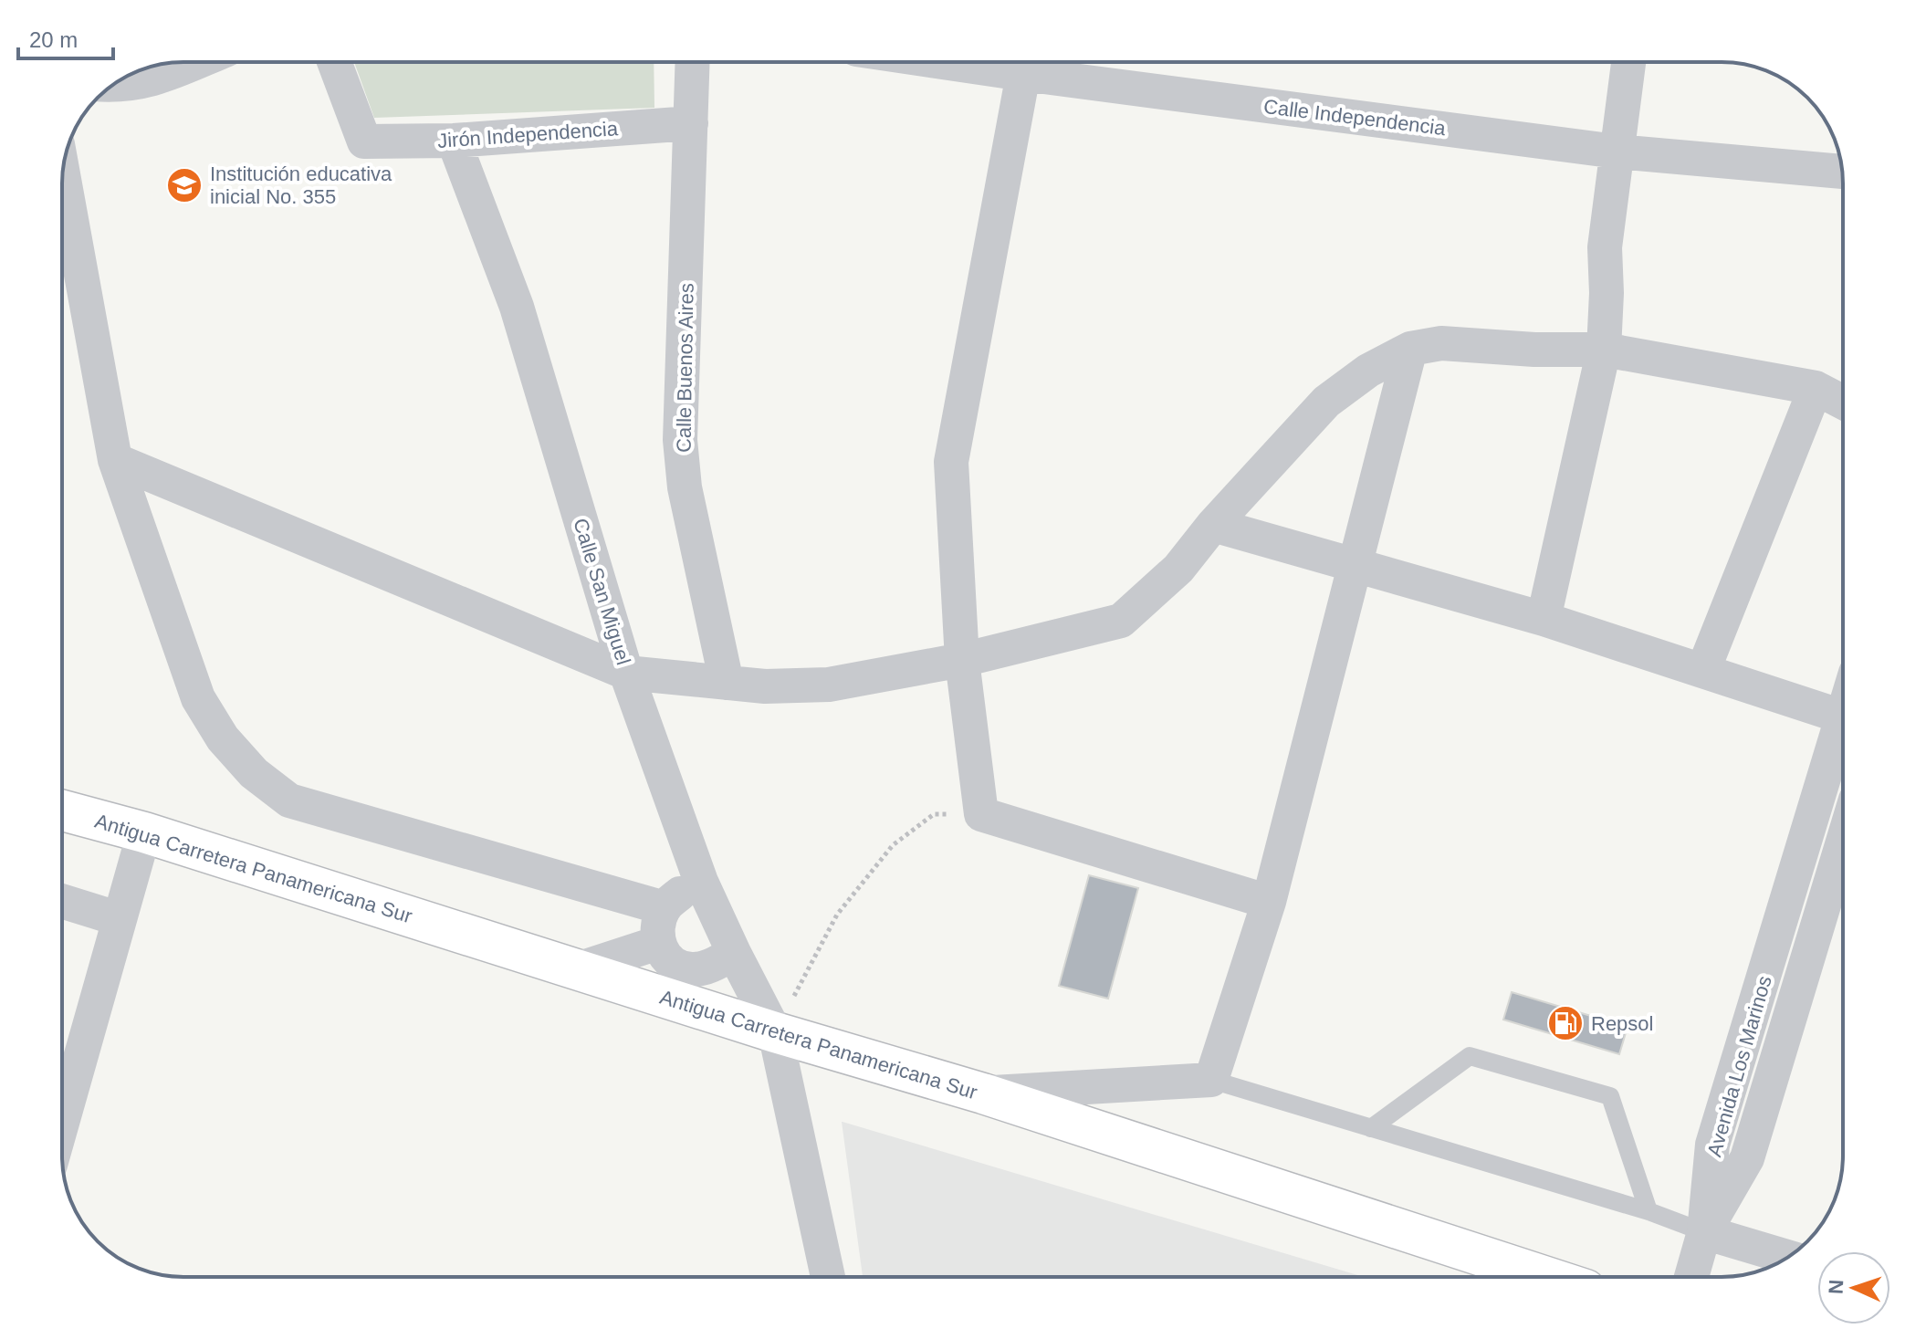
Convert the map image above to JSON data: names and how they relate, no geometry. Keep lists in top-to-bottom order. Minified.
{"streets":{"highway":["Antigua Carretera Panamericana Sur"],"street":["Calle Independencia","Jirón Independencia","Calle Buenos Aires","Calle San Miguel","Avenida Los Marinos"]},"crossings":[["Jirón Independencia","Calle Buenos Aires"],["Jirón Independencia","Calle San Miguel"],["Calle San Miguel","Antigua Carretera Panamericana Sur"]],"places":{"school or university":["Institución educativa inicial No. 355"],"fuel station":["Repsol"]},"scale_bar":"20 m","north":"left"}
